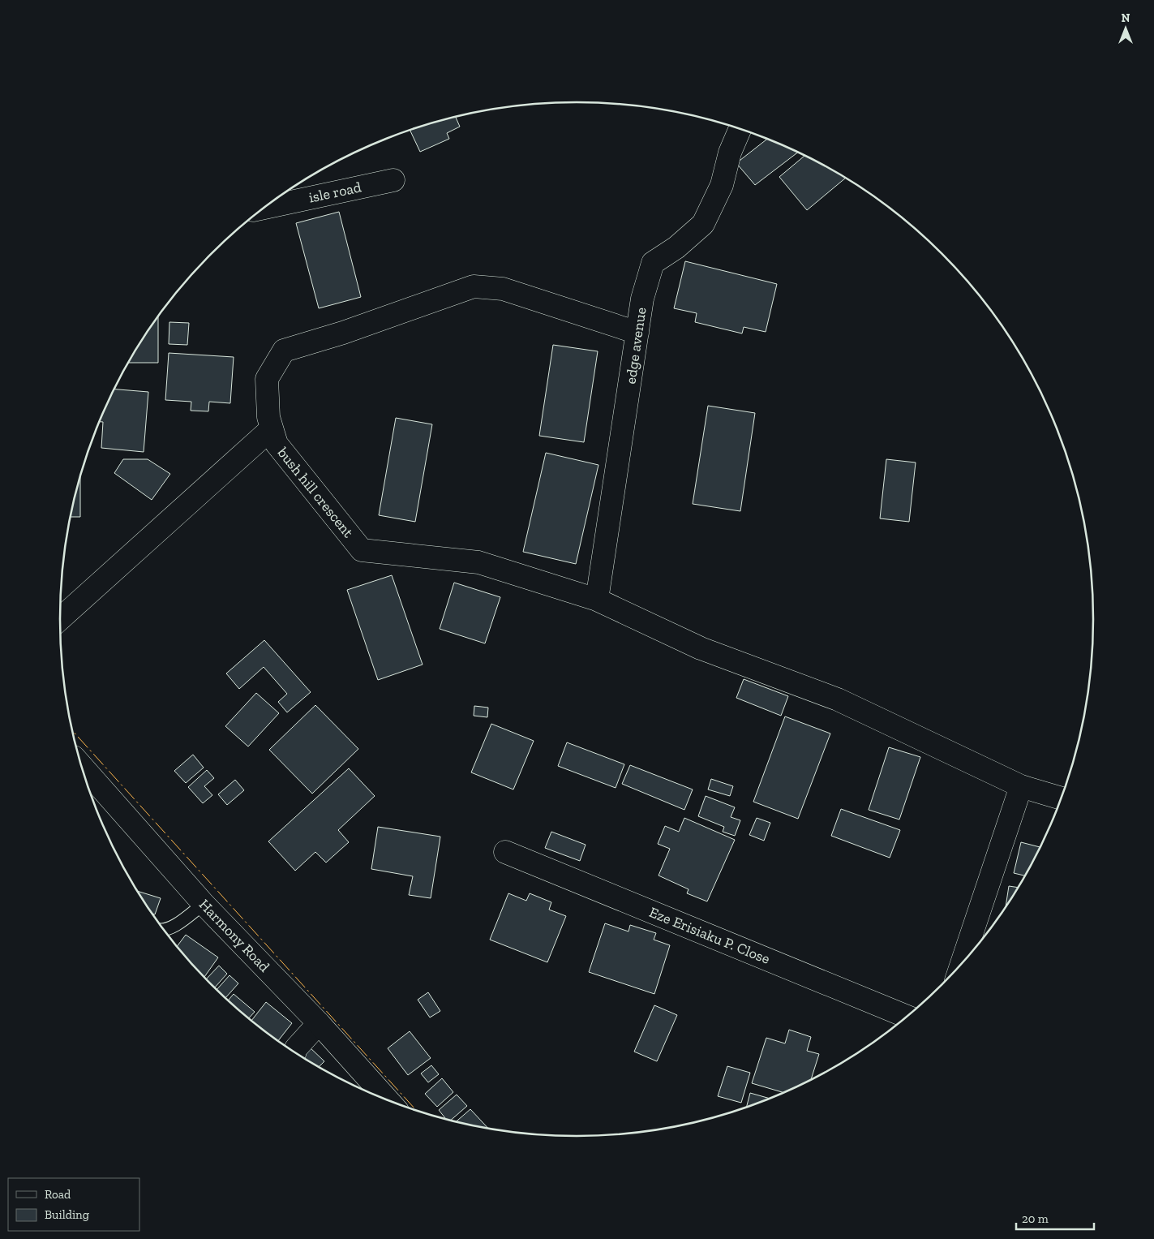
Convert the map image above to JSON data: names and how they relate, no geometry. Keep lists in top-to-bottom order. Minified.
{"streets":{"street":["isle road","edge avenue","bush hill crescent","Harmony Road","Eze Erisiaku P. Close"]},"crossings":[["edge avenue","bush hill crescent"]],"legend":["Road","Building"],"scale_bar":"20 m","north":"top"}
